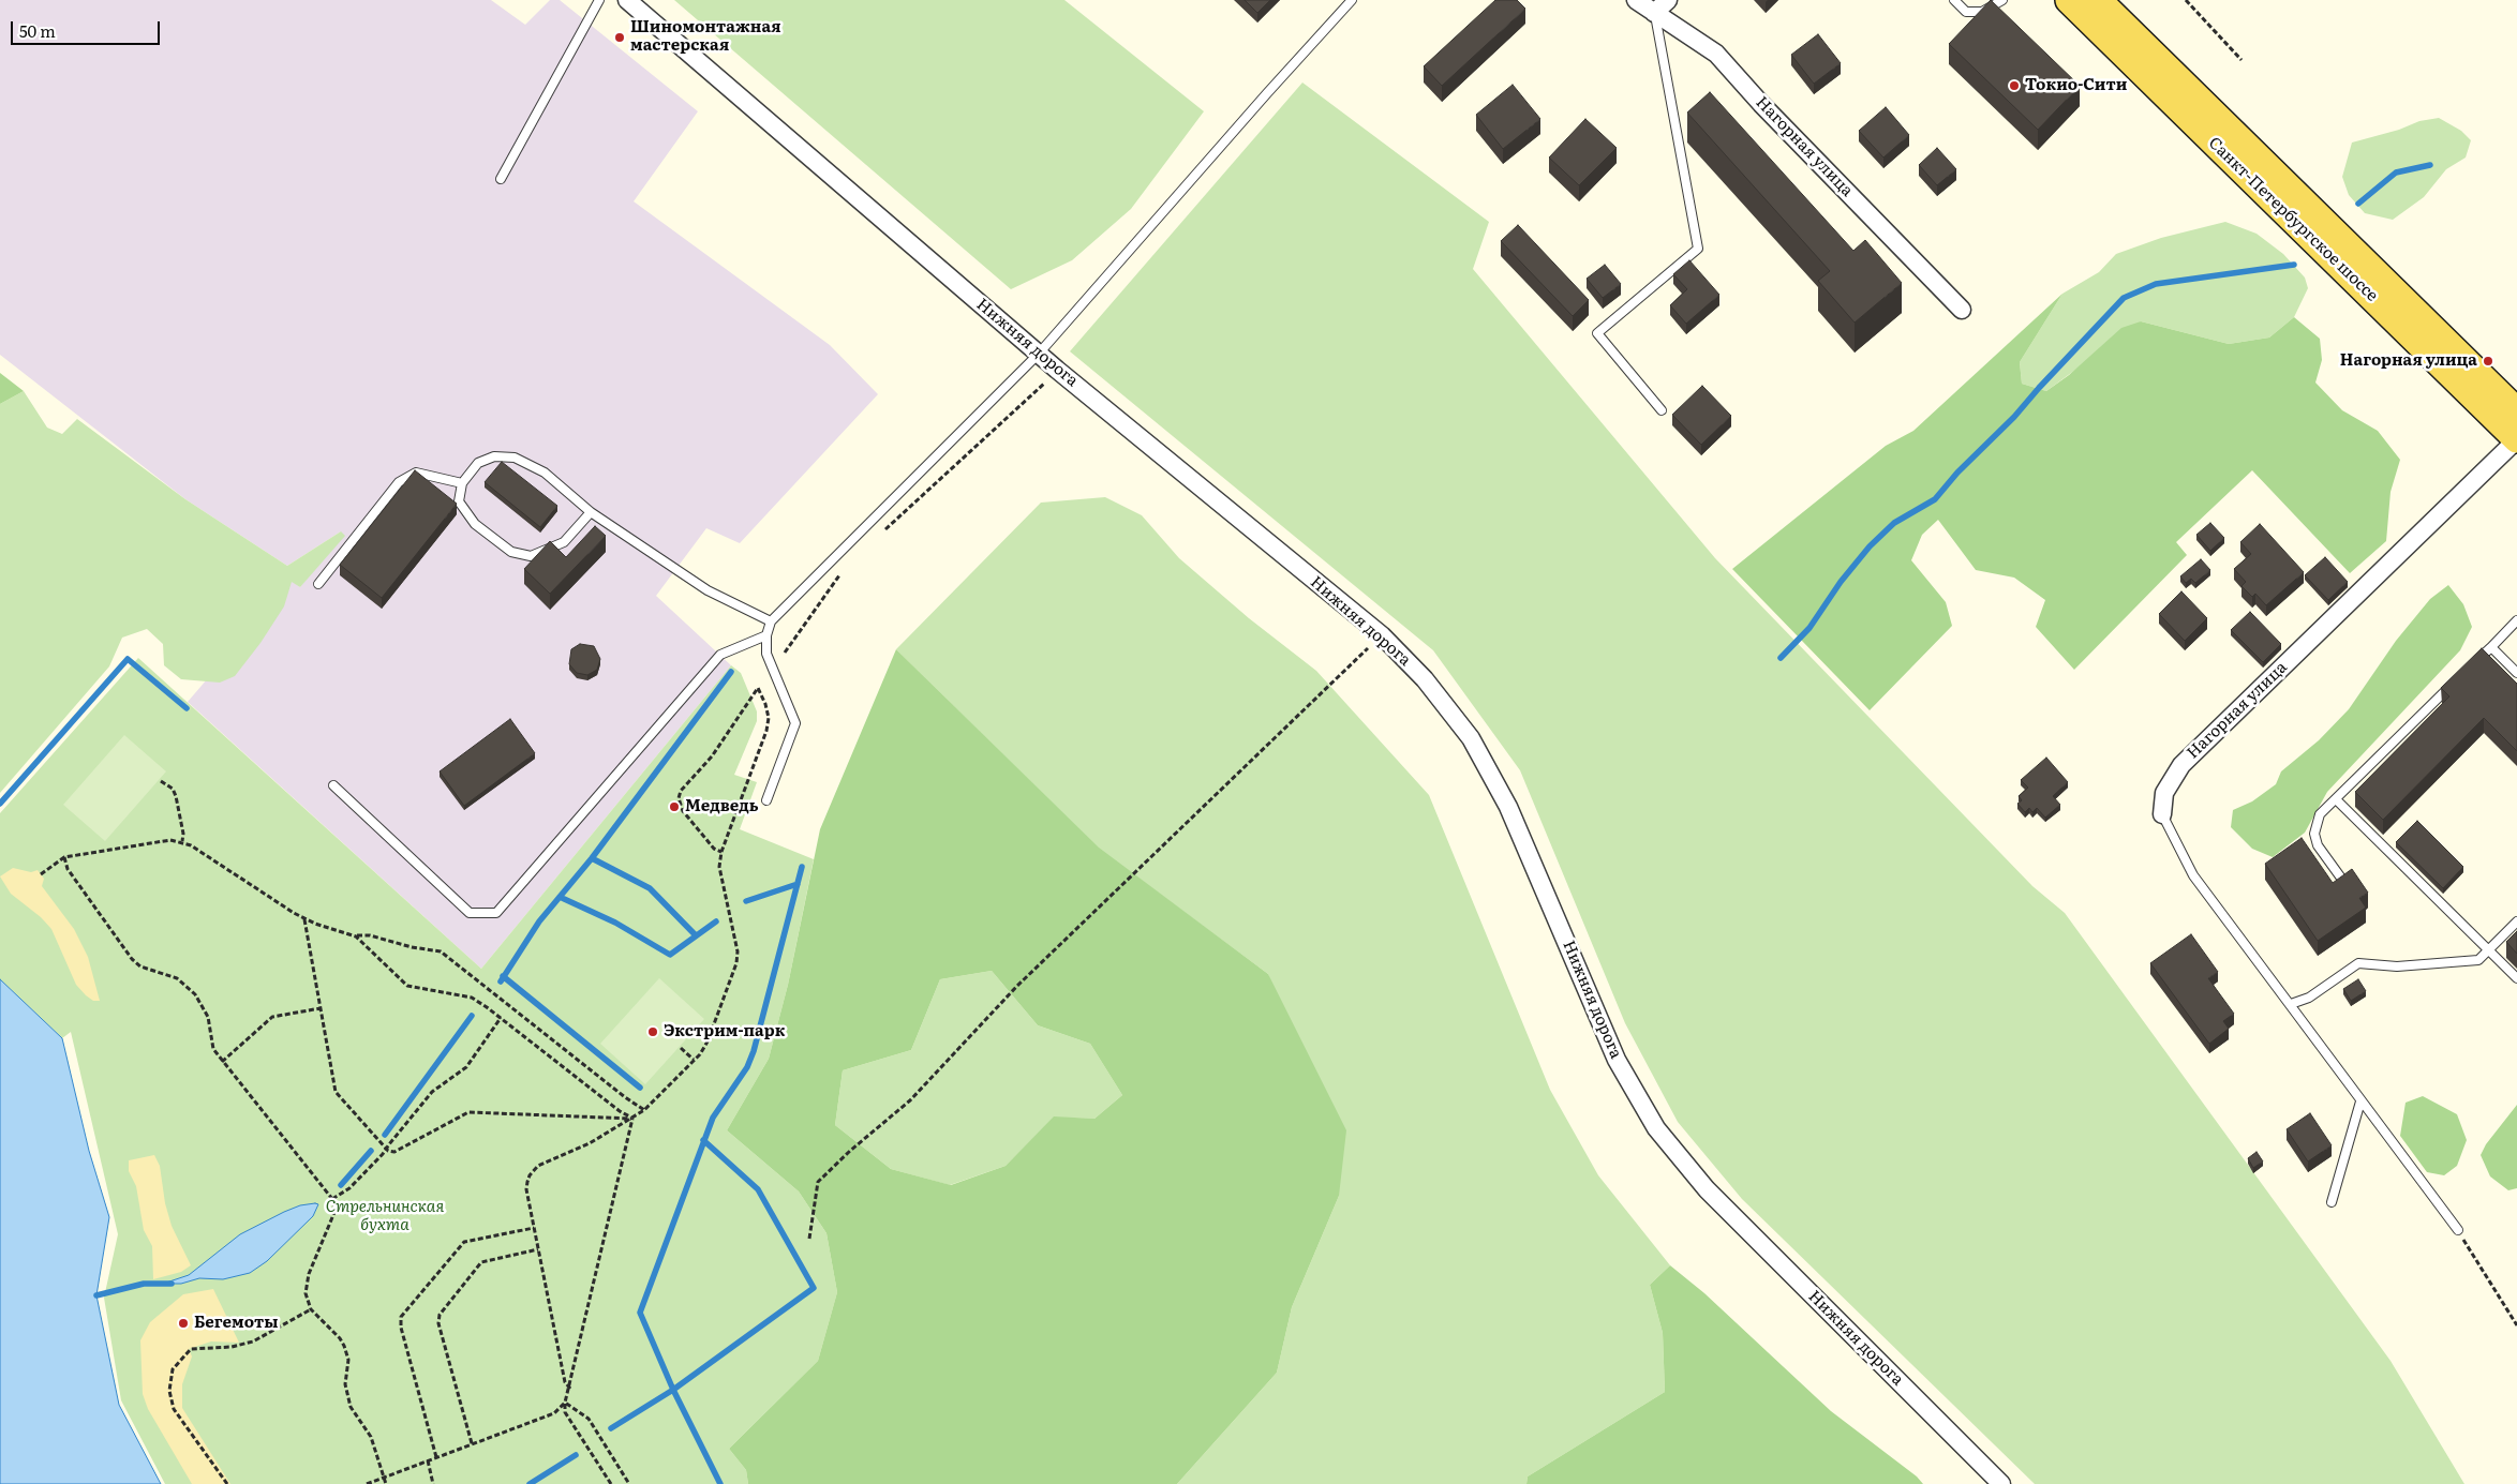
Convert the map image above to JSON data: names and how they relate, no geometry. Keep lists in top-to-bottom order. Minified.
{"streets":{"main road":["Санкт-Петербургское шоссе"],"street":["Нагорная улица","Нижняя дорога"]},"crossings":[["Нагорная улица","Санкт-Петербургское шоссе"]],"parks":["Стрельнинская бухта"],"places":["Шиномонтажная мастерская","Токио-Сити","Нагорная улица","Медведь","Экстрим-парк","Бегемоты"],"scale_bar":"50 m"}
